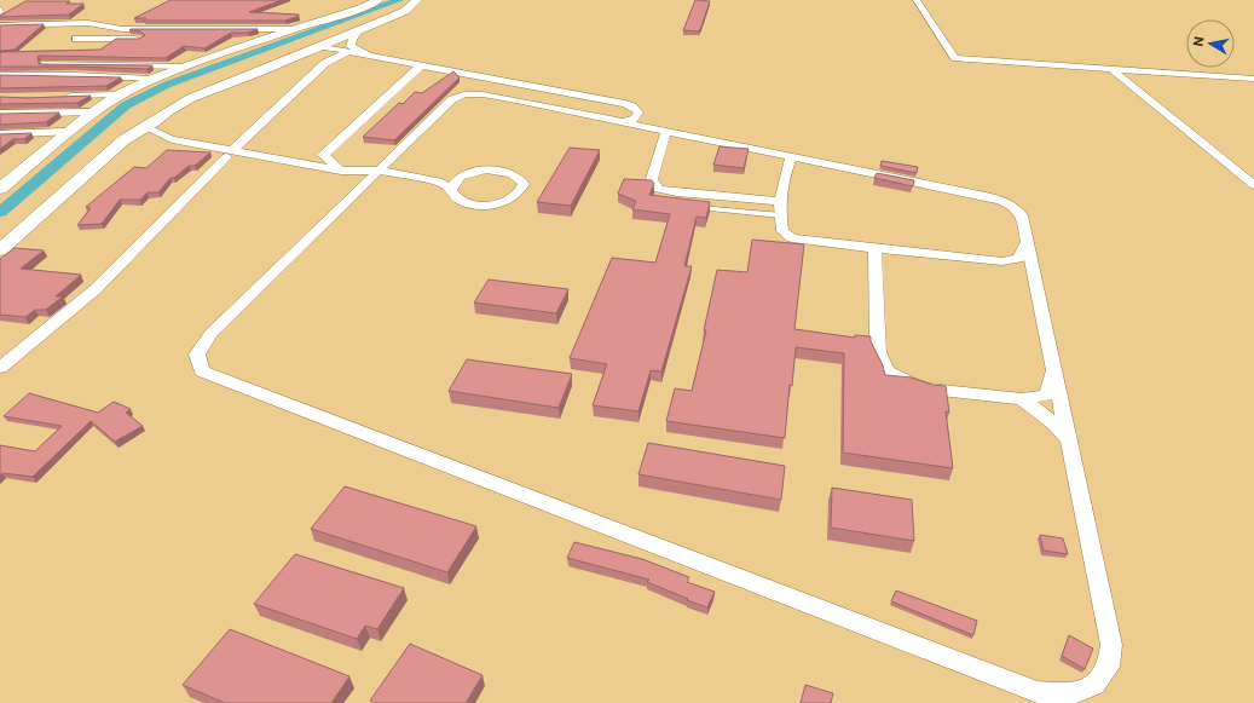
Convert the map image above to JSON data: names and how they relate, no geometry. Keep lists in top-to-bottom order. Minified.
{"north":"left"}
